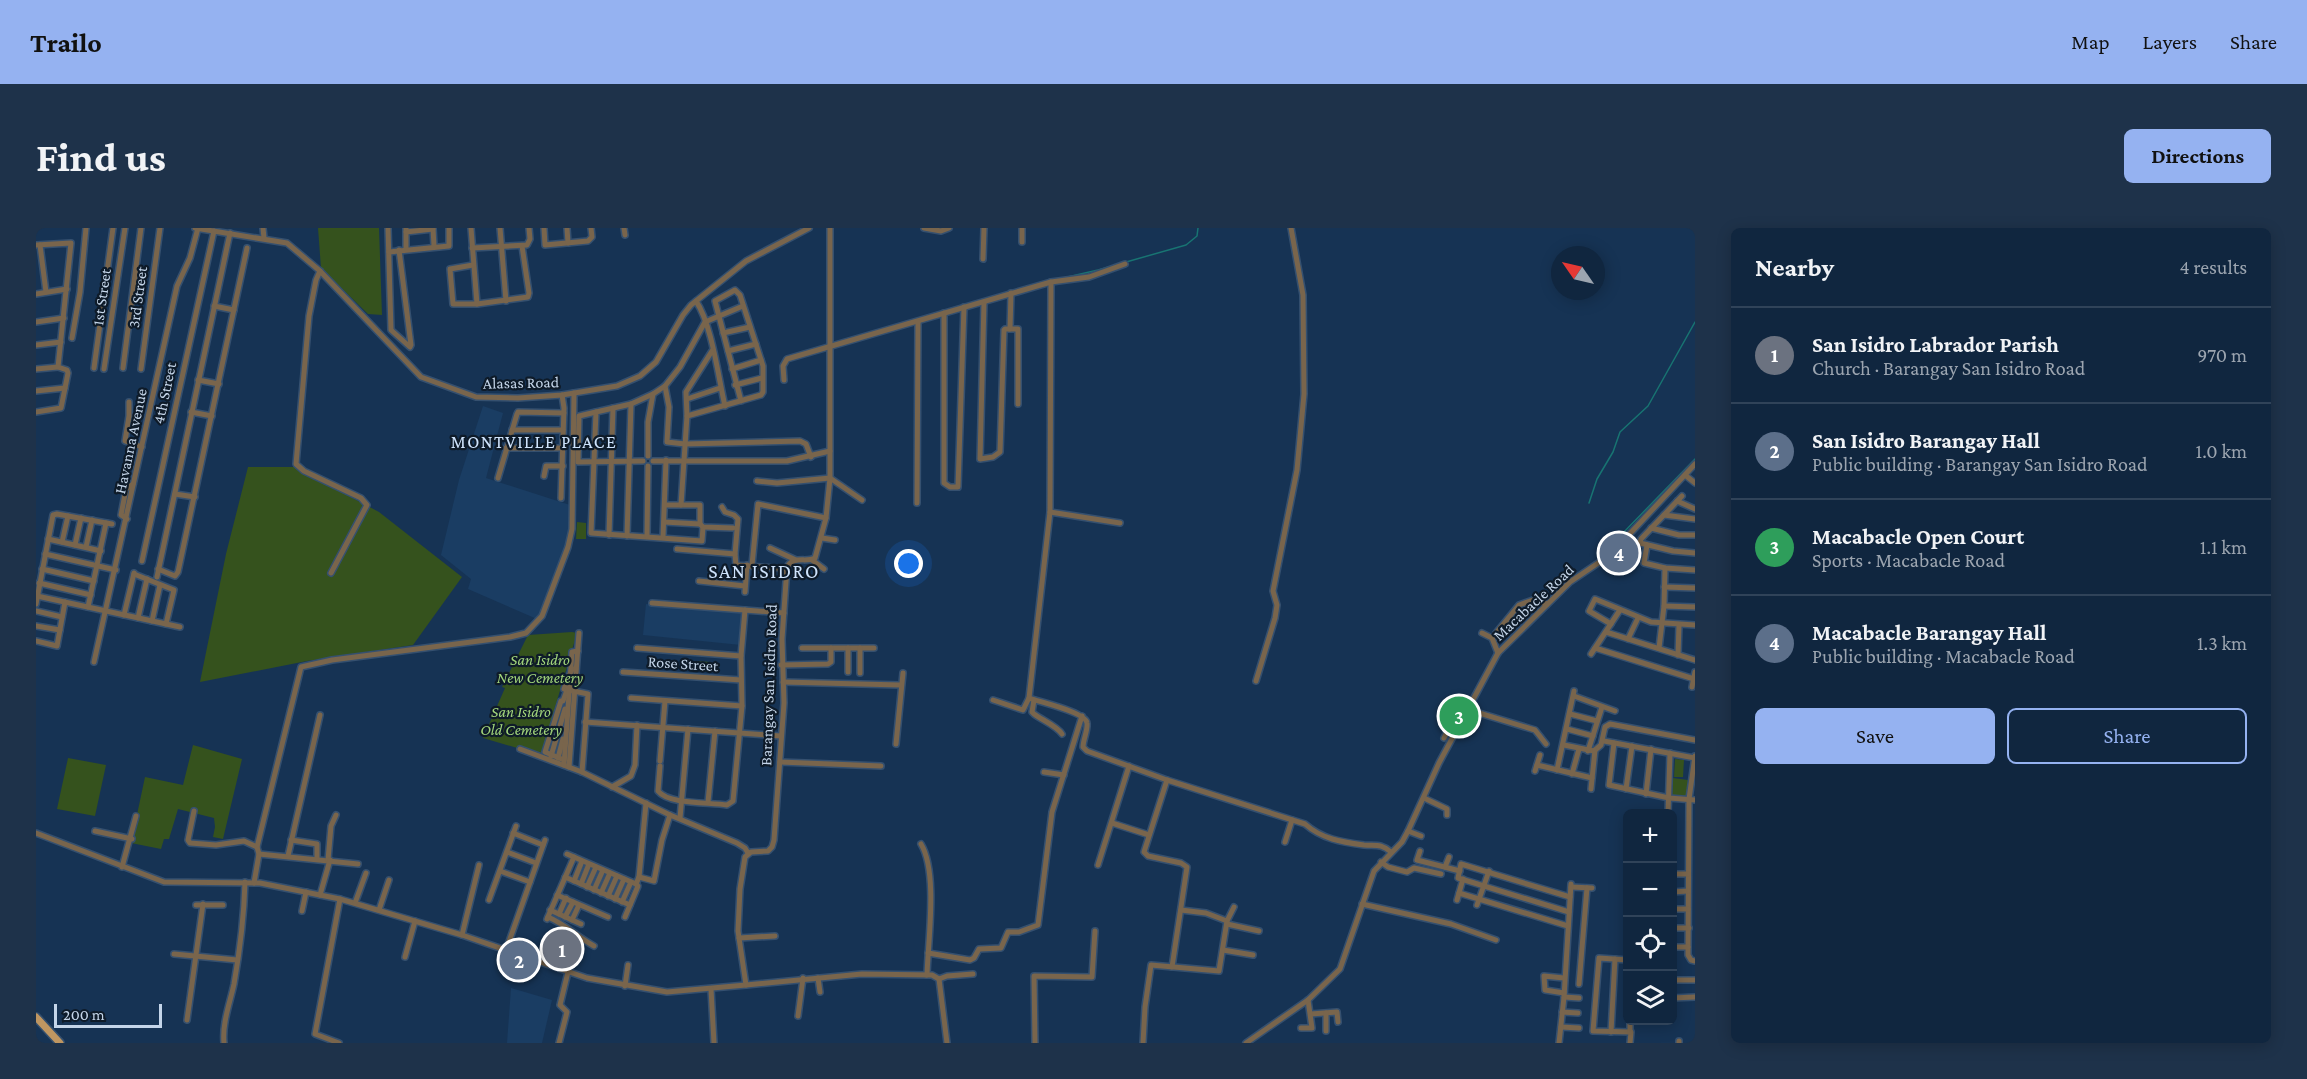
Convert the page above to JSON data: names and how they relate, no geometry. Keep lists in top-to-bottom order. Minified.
{"streets":{"street":["1st Street","3rd Street","Alasas Road","4th Street","Havanna Avenue","Macabacle Road","Rose Street","Barangay San Isidro Road"]},"crossings":[["Alasas Road","4th Street"],["Alasas Road","Havanna Avenue"]],"districts":["MONTVILLE PLACE","SAN ISIDRO"],"parks":["San Isidro New Cemetery","San Isidro Old Cemetery"],"scale_bar":"200 m","north":"top left","page":{"header":"Trailo","nav":["Map","Layers","Share"],"buttons":["Directions",["Save","Share"]],"title":"Find us","heading":["Nearby","4 results"],"list":[{"mark":"1","name":"San Isidro Labrador Parish","note":"Church · Barangay San Isidro Road","value":"970 m"},{"mark":"2","name":"San Isidro Barangay Hall","note":"Public building · Barangay San Isidro Road","value":"1.0 km"},{"mark":"3","name":"Macabacle Open Court","note":"Sports · Macabacle Road","value":"1.1 km"},{"mark":"4","name":"Macabacle Barangay Hall","note":"Public building · Macabacle Road","value":"1.3 km"}],"pins":["4","3","1","2"],"map_buttons":["+","−"],"scale":"200 m"}}
